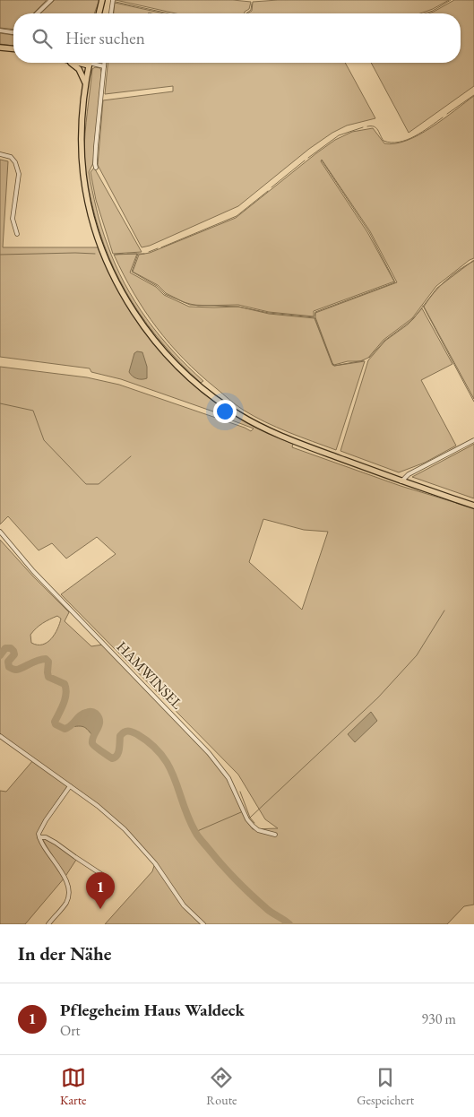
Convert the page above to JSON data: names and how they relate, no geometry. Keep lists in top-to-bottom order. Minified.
{"streets":{"street":["HAMWINSEL"]},"page":{"search":"Hier suchen","pins":"1","heading":"In der Nähe","list":[{"mark":"1","name":"Pflegeheim Haus Waldeck","note":"Ort","value":"930 m"}],"nav":["Karte","Route","Gespeichert"]}}
